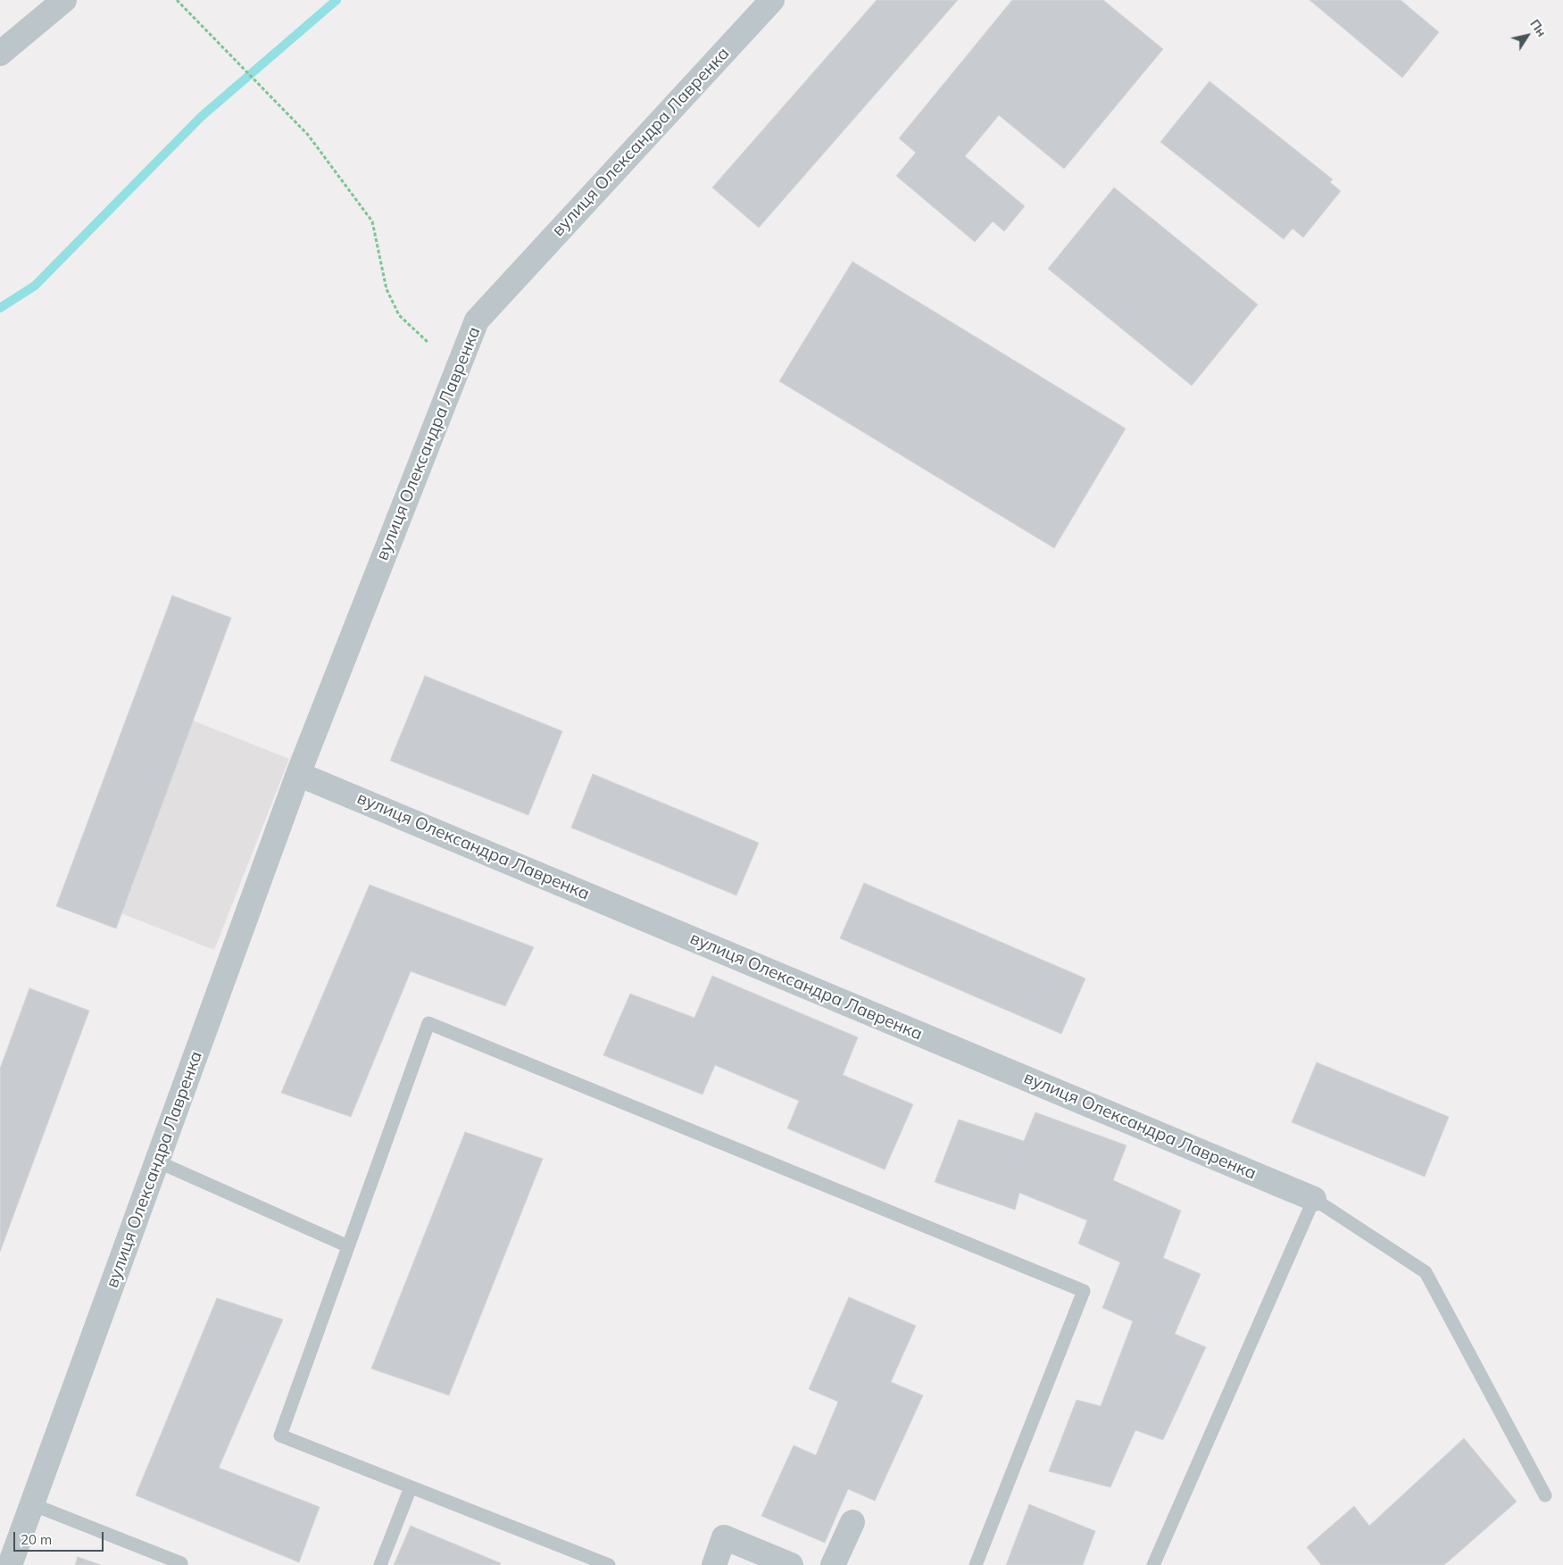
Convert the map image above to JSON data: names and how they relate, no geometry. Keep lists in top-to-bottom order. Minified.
{"streets":{"street":["вулиця Олександра Лавренка"]},"scale_bar":"20 m","north":"top right"}
